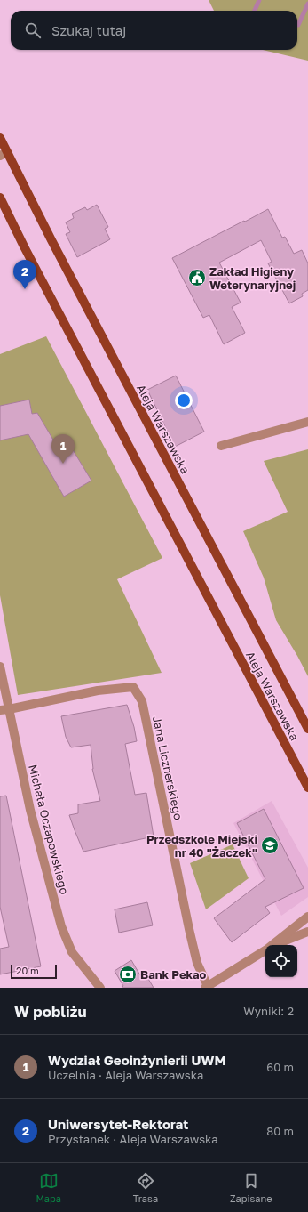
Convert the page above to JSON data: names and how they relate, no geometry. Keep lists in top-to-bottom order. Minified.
{"streets":{"main road":["Aleja Warszawska"],"street":["Jana Licznerskiego","Michała Oczapowskiego"]},"crossings":[["Jana Licznerskiego","Michała Oczapowskiego"]],"places":{"public building":["Zakład Higieny Weterynaryjnej"],"school or university":["Przedszkole Miejski nr 40 \"Żaczek\""],"bank":["Bank Pekao"]},"scale_bar":"20 m","page":{"search":"Szukaj tutaj","pins":["2","1"],"scale":"20 m","heading":["W pobliżu","Wyniki: 2"],"list":[{"mark":"1","name":"Wydział Geoinżynierii UWM","note":"Uczelnia · Aleja Warszawska","value":"60 m"},{"mark":"2","name":"Uniwersytet-Rektorat","note":"Przystanek · Aleja Warszawska","value":"80 m"}],"nav":["Mapa","Trasa","Zapisane"]}}
